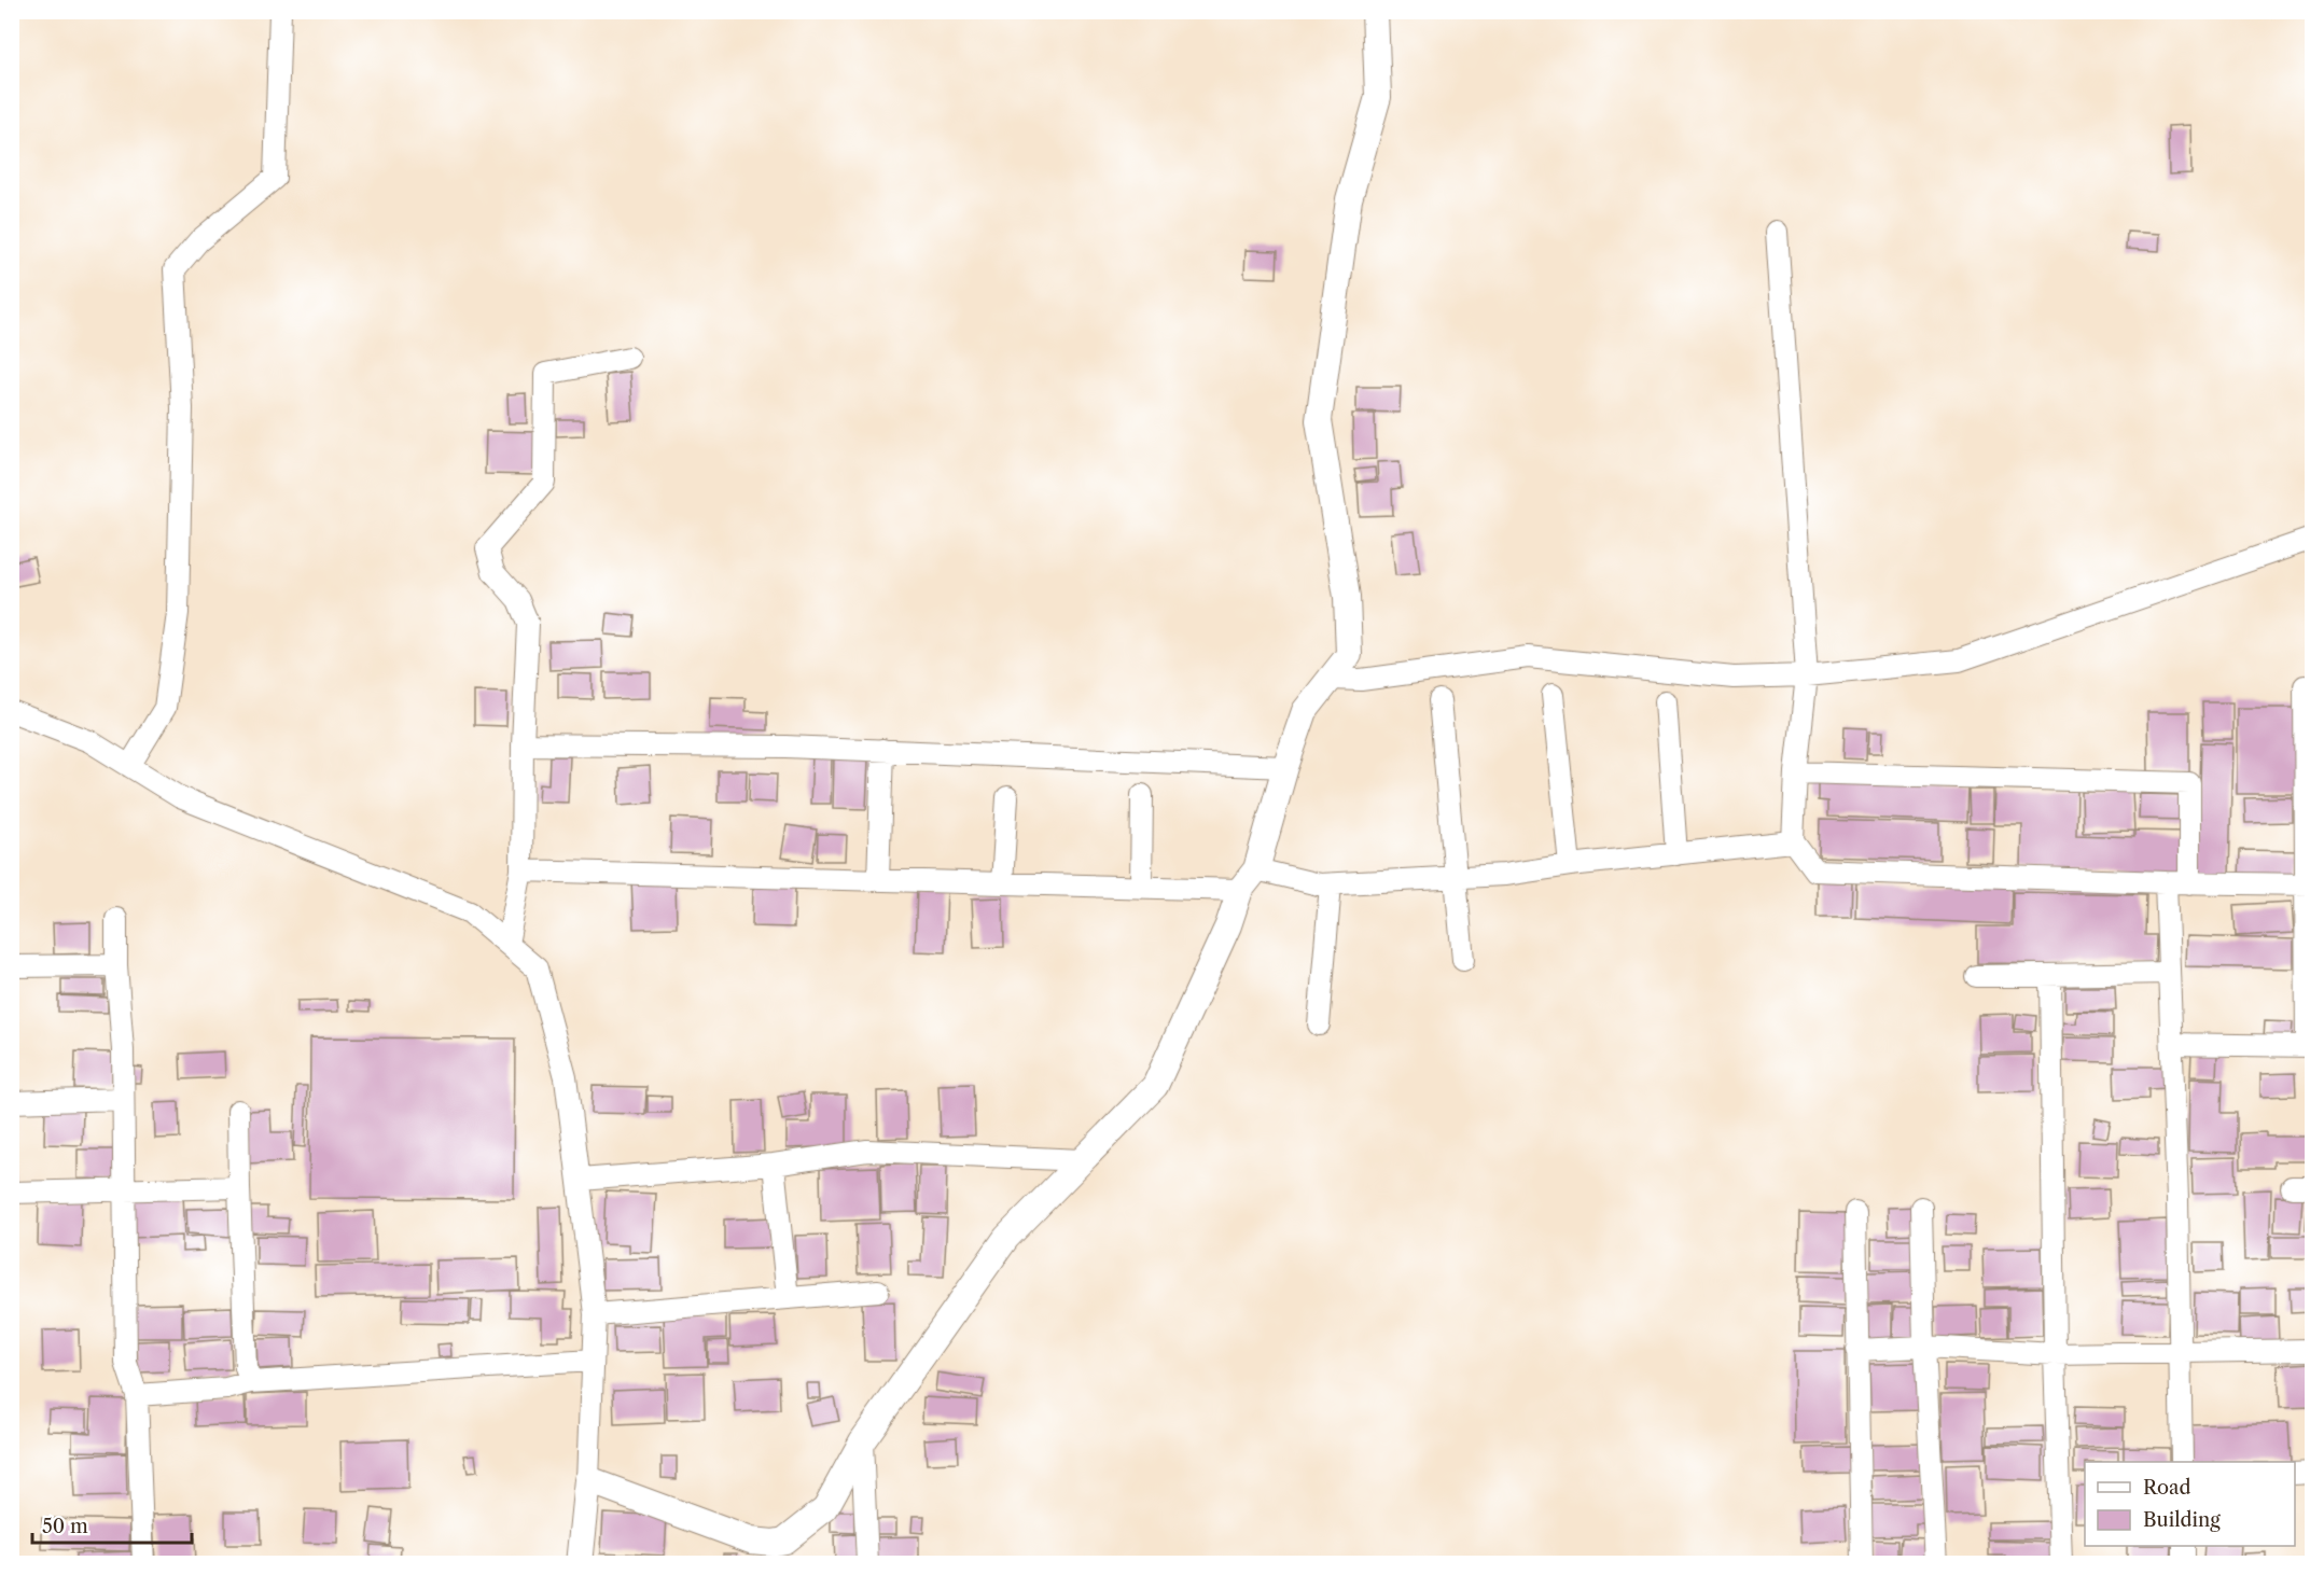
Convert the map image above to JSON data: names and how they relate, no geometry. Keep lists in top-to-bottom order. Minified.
{"legend":["Road","Building"],"scale_bar":"50 m"}
